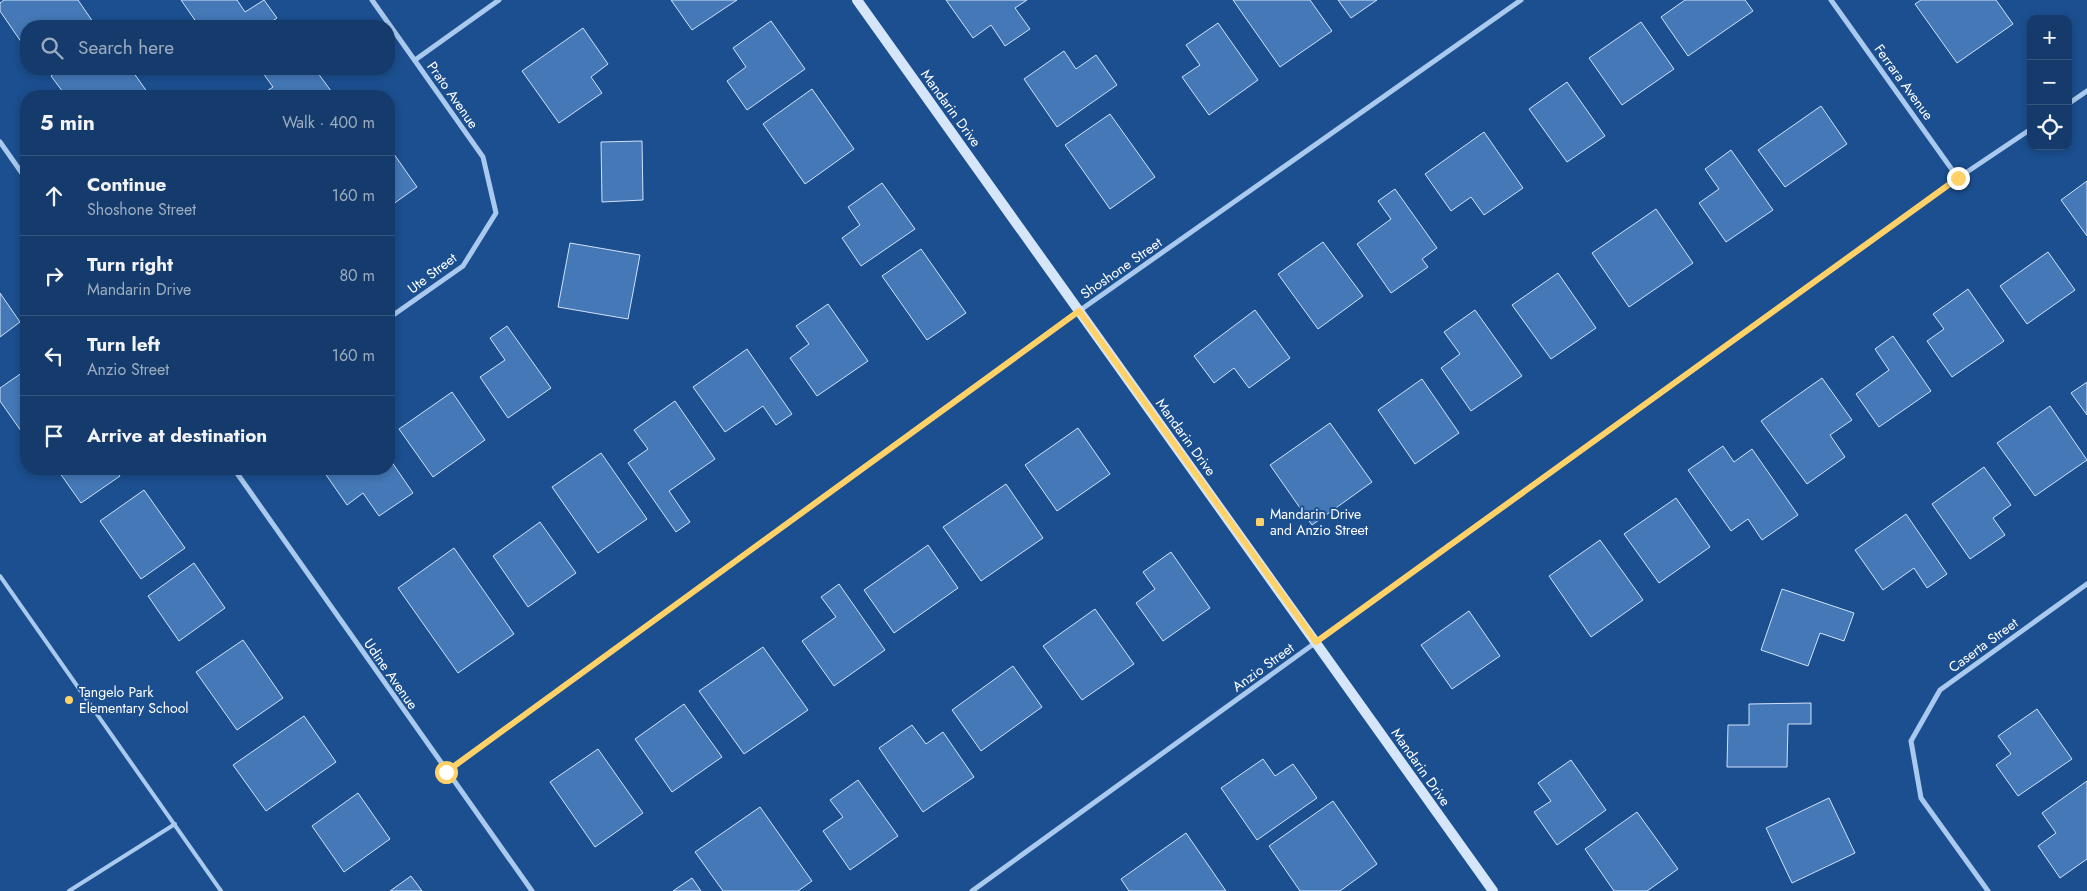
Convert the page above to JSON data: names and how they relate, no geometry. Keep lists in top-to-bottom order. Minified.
{"streets":{"street":["Ferrara Avenue","Prato Avenue","Mandarin Drive","Shoshone Street","Ute Street","Caserta Street","Anzio Street","Udine Avenue"]},"crossings":[["Ferrara Avenue","Anzio Street"],["Prato Avenue","Ute Street"],["Mandarin Drive","Shoshone Street"],["Mandarin Drive","Anzio Street"],["Shoshone Street","Udine Avenue"]],"places":{"transit":["Mandarin Drive and Anzio Street"],"other":["Tangelo Park Elementary School"]},"page":{"map_buttons":["+","−"],"search":"Search here","heading":["5 min","Walk · 400 m"],"list":[["Continue","Shoshone Street","160 m"],["Turn right","Mandarin Drive","80 m"],["Turn left","Anzio Street","160 m"],"Arrive at destination"]}}
